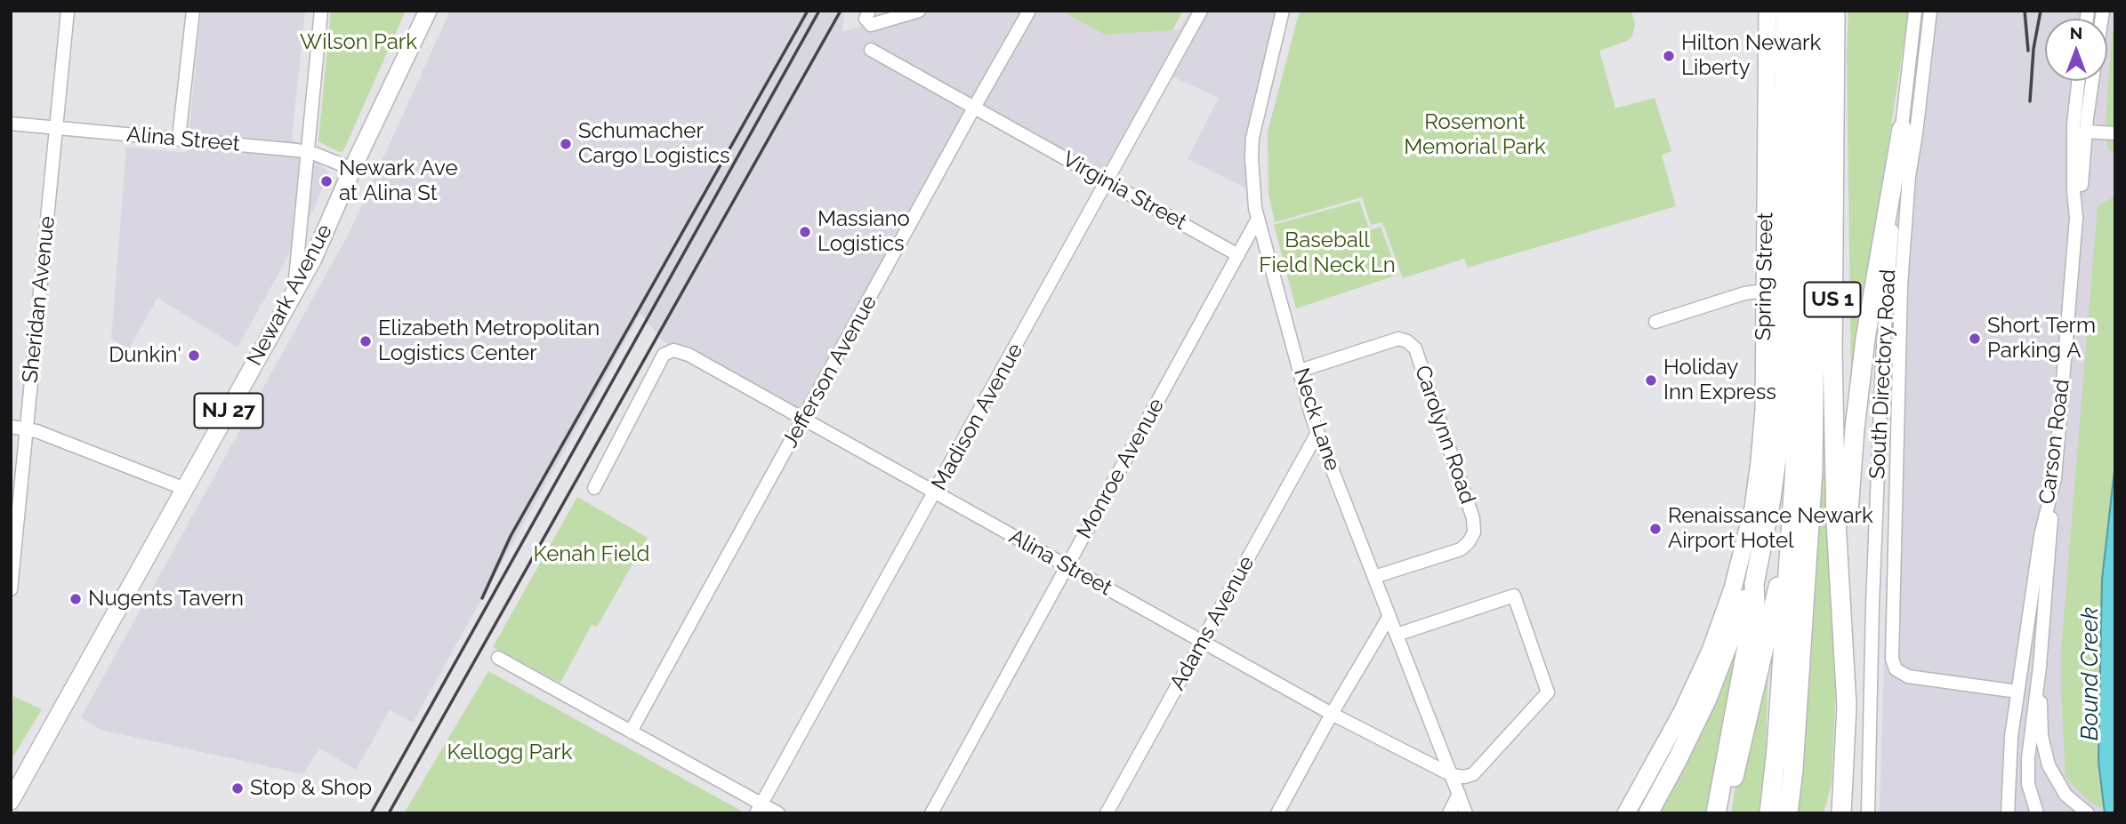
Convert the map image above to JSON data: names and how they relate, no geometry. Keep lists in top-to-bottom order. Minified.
{"streets":{"highway":["US 1"],"main road":["Spring Street","Newark Avenue","NJ 27"],"street":["Alina Street","Virginia Street","Sheridan Avenue","Jefferson Avenue","South Directory Road","Madison Avenue","Neck Lane","Carolynn Road","Carson Road","Monroe Avenue","Adams Avenue"]},"crossings":[["Alina Street","Newark Avenue"],["Alina Street","Sheridan Avenue"],["Alina Street","Jefferson Avenue"],["Alina Street","Madison Avenue"],["Alina Street","Neck Lane"],["Alina Street","Monroe Avenue"],["Alina Street","Adams Avenue"],["Virginia Street","Jefferson Avenue"],["Virginia Street","Madison Avenue"],["Virginia Street","Monroe Avenue"],["Neck Lane","Carolynn Road"],["Neck Lane","Adams Avenue"]],"water":["Bound Creek"],"parks":["Wilson Park","Rosemont Memorial Park","Baseball Field Neck Ln","Kenah Field","Kellogg Park"],"places":["Hilton Newark Liberty","Schumacher Cargo Logistics","Newark Ave at Alina St","Massiano Logistics","Short Term Parking A","Elizabeth Metropolitan Logistics Center","Dunkin'","Holiday Inn Express","Renaissance Newark Airport Hotel","Nugents Tavern","Stop & Shop"],"north":"top"}
